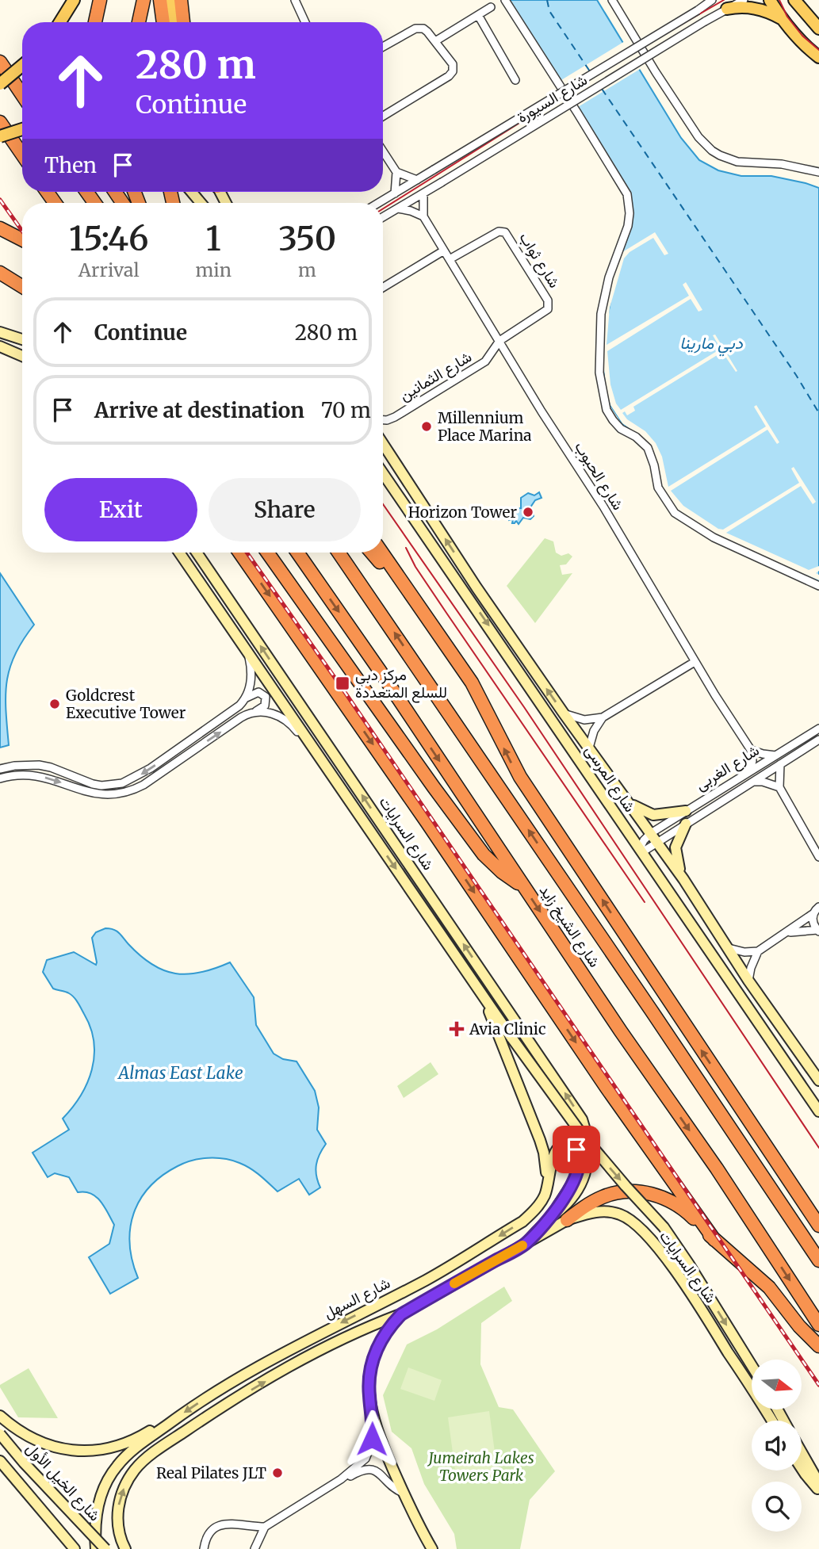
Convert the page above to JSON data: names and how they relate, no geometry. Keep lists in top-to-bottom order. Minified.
{"streets":{"highway":["شارع الشيخ زايد"],"main road":["شارع المرسى","شارع السرايات","شارع السهل","شارع الخيل الأول"],"street":["شارع السيورة","شارع ثواب","شارع الثمانين","شارع الحبوب","شارع الغربى"]},"crossings":[["شارع ثواب","شارع الثمانين"],["شارع ثواب","شارع الحبوب"],["شارع الثمانين","شارع الحبوب"],["شارع الحبوب","شارع الغربى"],["شارع الحبوب","شارع المرسى"],["شارع الغربى","شارع المرسى"],["شارع السرايات","شارع السهل"]],"water":["دبي مارينا","Almas East Lake"],"parks":["Jumeirah Lakes Towers Park"],"places":{"other":["Millennium Place Marina","Horizon Tower","Goldcrest Executive Tower","Real Pilates JLT"],"transit":["مركز دبي للسلع المتعددة"],"health":["Avia Clinic"]},"north":"right","page":{"turn":["280 m","Continue"],"then":"Then","eta":["15:46","Arrival","1","min","350","m"],"list":[{"name":"Continue","value":"280 m"},{"name":"Arrive at destination","value":"70 m"}],"buttons":["Exit","Share"]}}
